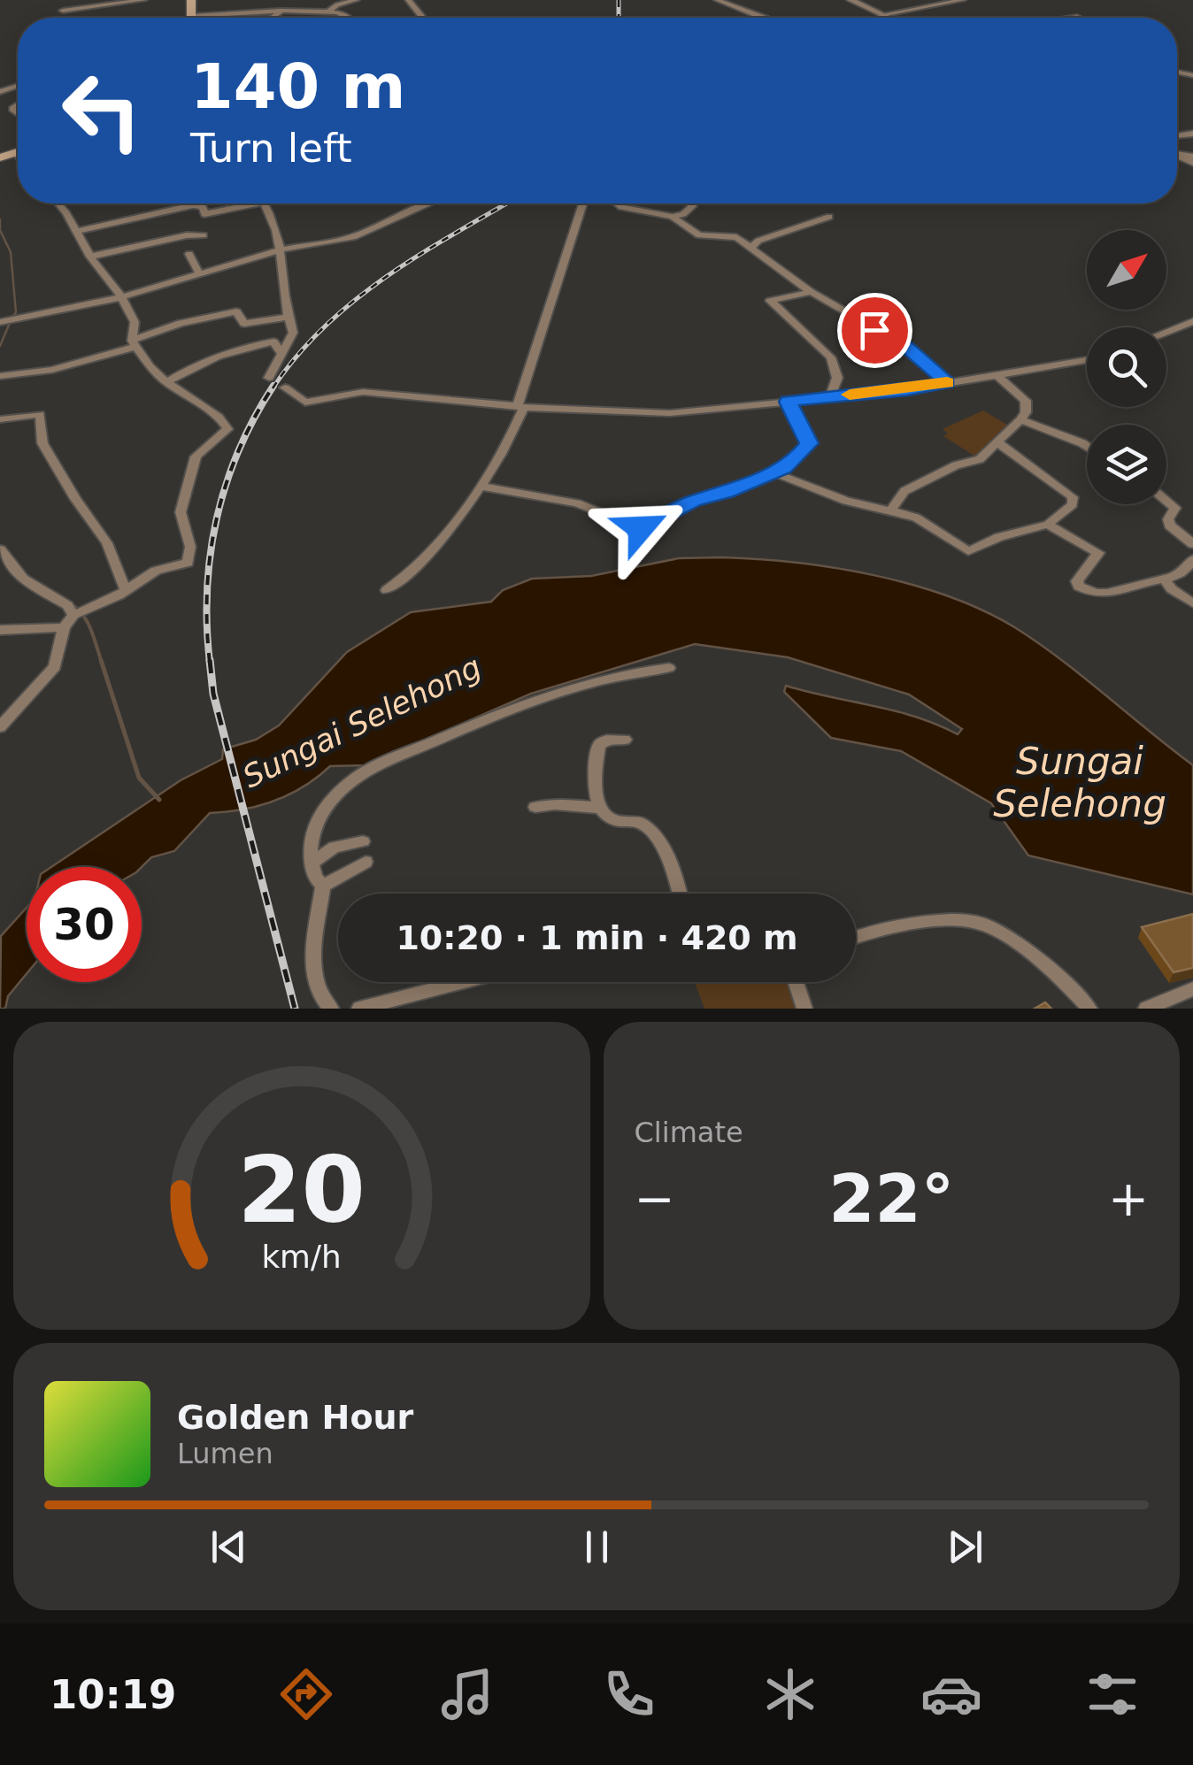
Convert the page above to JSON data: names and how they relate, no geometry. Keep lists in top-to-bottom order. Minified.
{"water":["Sungai Selehong"],"north":"top right","page":{"turn":["140 m","Turn left"],"limit":"30","trip":"10:20 · 1 min · 420 m","tile":"Climate","heat":["−","22°","+"],"song":["Golden Hour","Lumen"],"tabs":"10:19","gauge":["20","km/h"]}}
